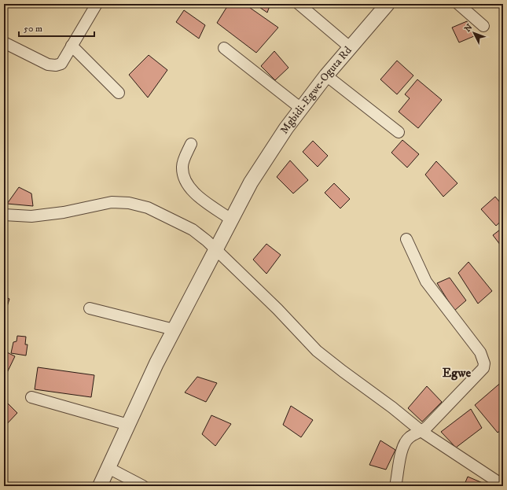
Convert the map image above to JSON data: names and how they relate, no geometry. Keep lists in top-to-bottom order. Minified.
{"streets":{"street":["Mgbidi-Egwe-Oguta Rd"]},"districts":["Egwe"],"scale_bar":"50 m","north":"top left"}
